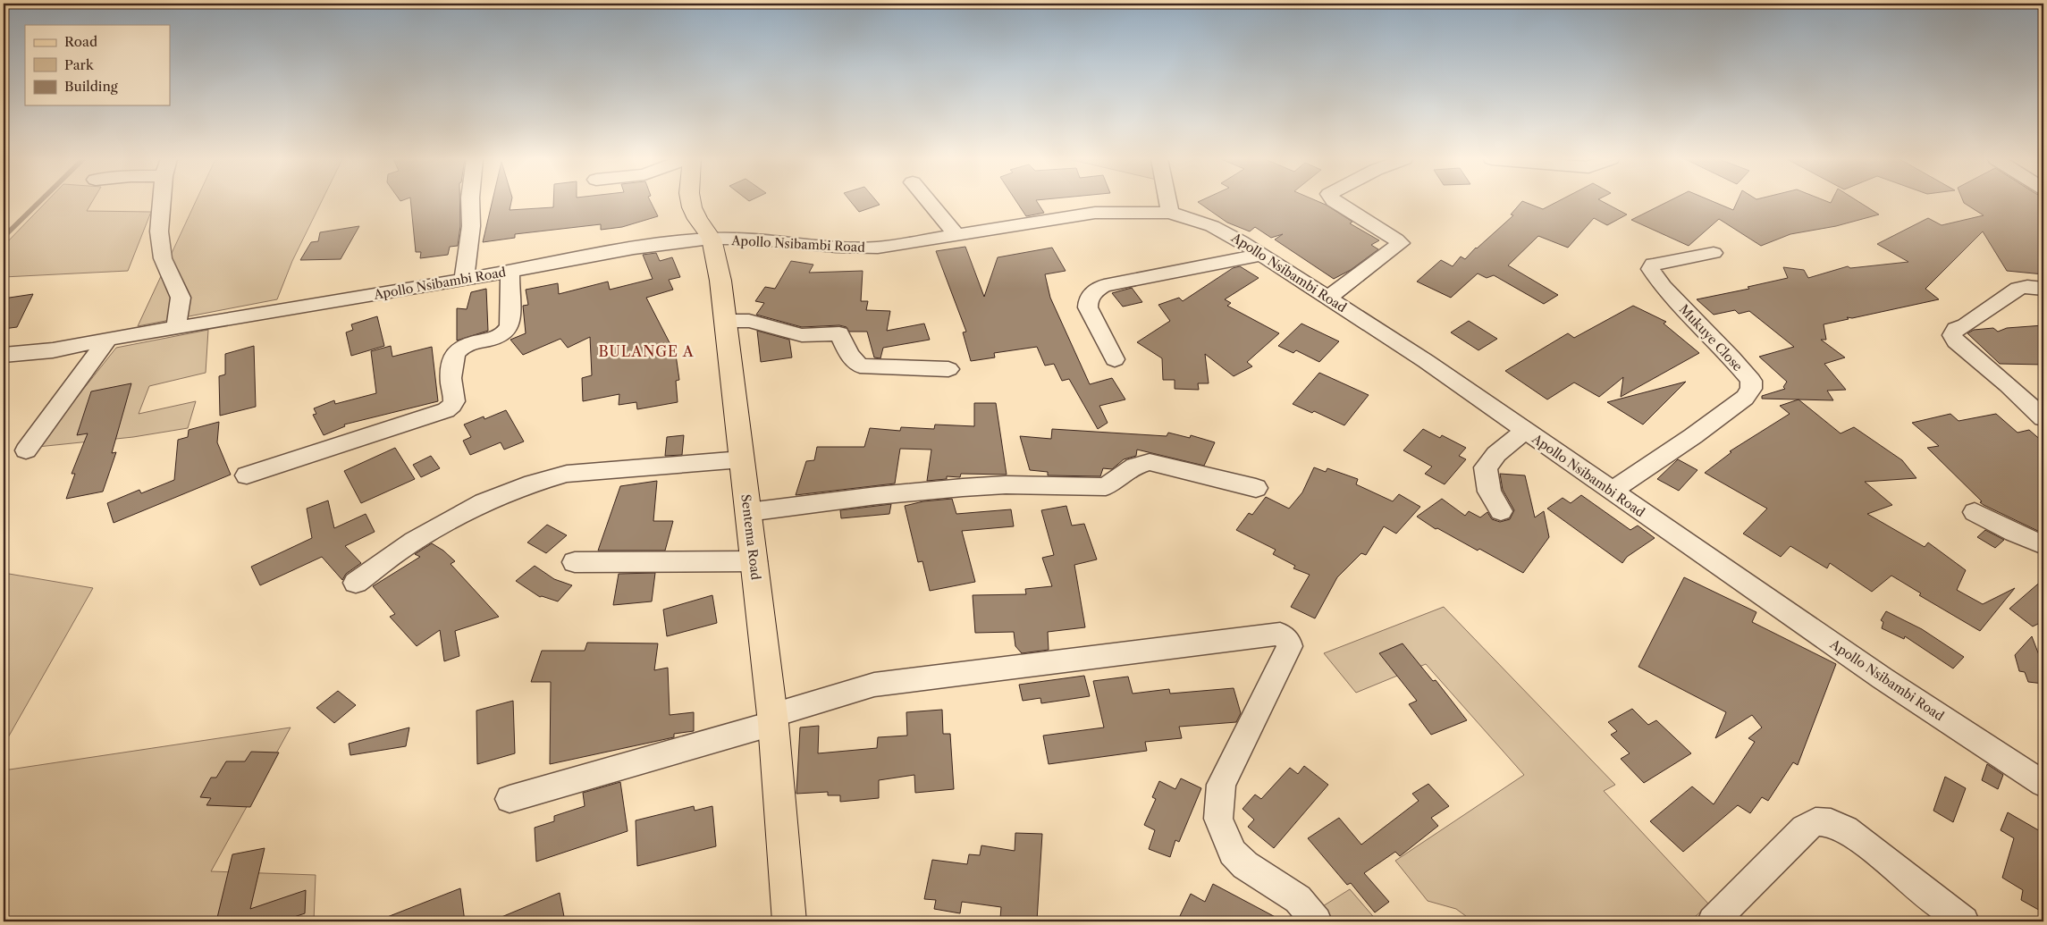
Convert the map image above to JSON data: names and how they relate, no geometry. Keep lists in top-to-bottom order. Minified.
{"streets":{"main road":["Sentema Road"],"street":["Apollo Nsibambi Road","Mukuye Close"]},"crossings":[["Apollo Nsibambi Road","Mukuye Close"],["Apollo Nsibambi Road","Sentema Road"]],"districts":["BULANGE A"],"legend":["Road","Park","Building"]}
